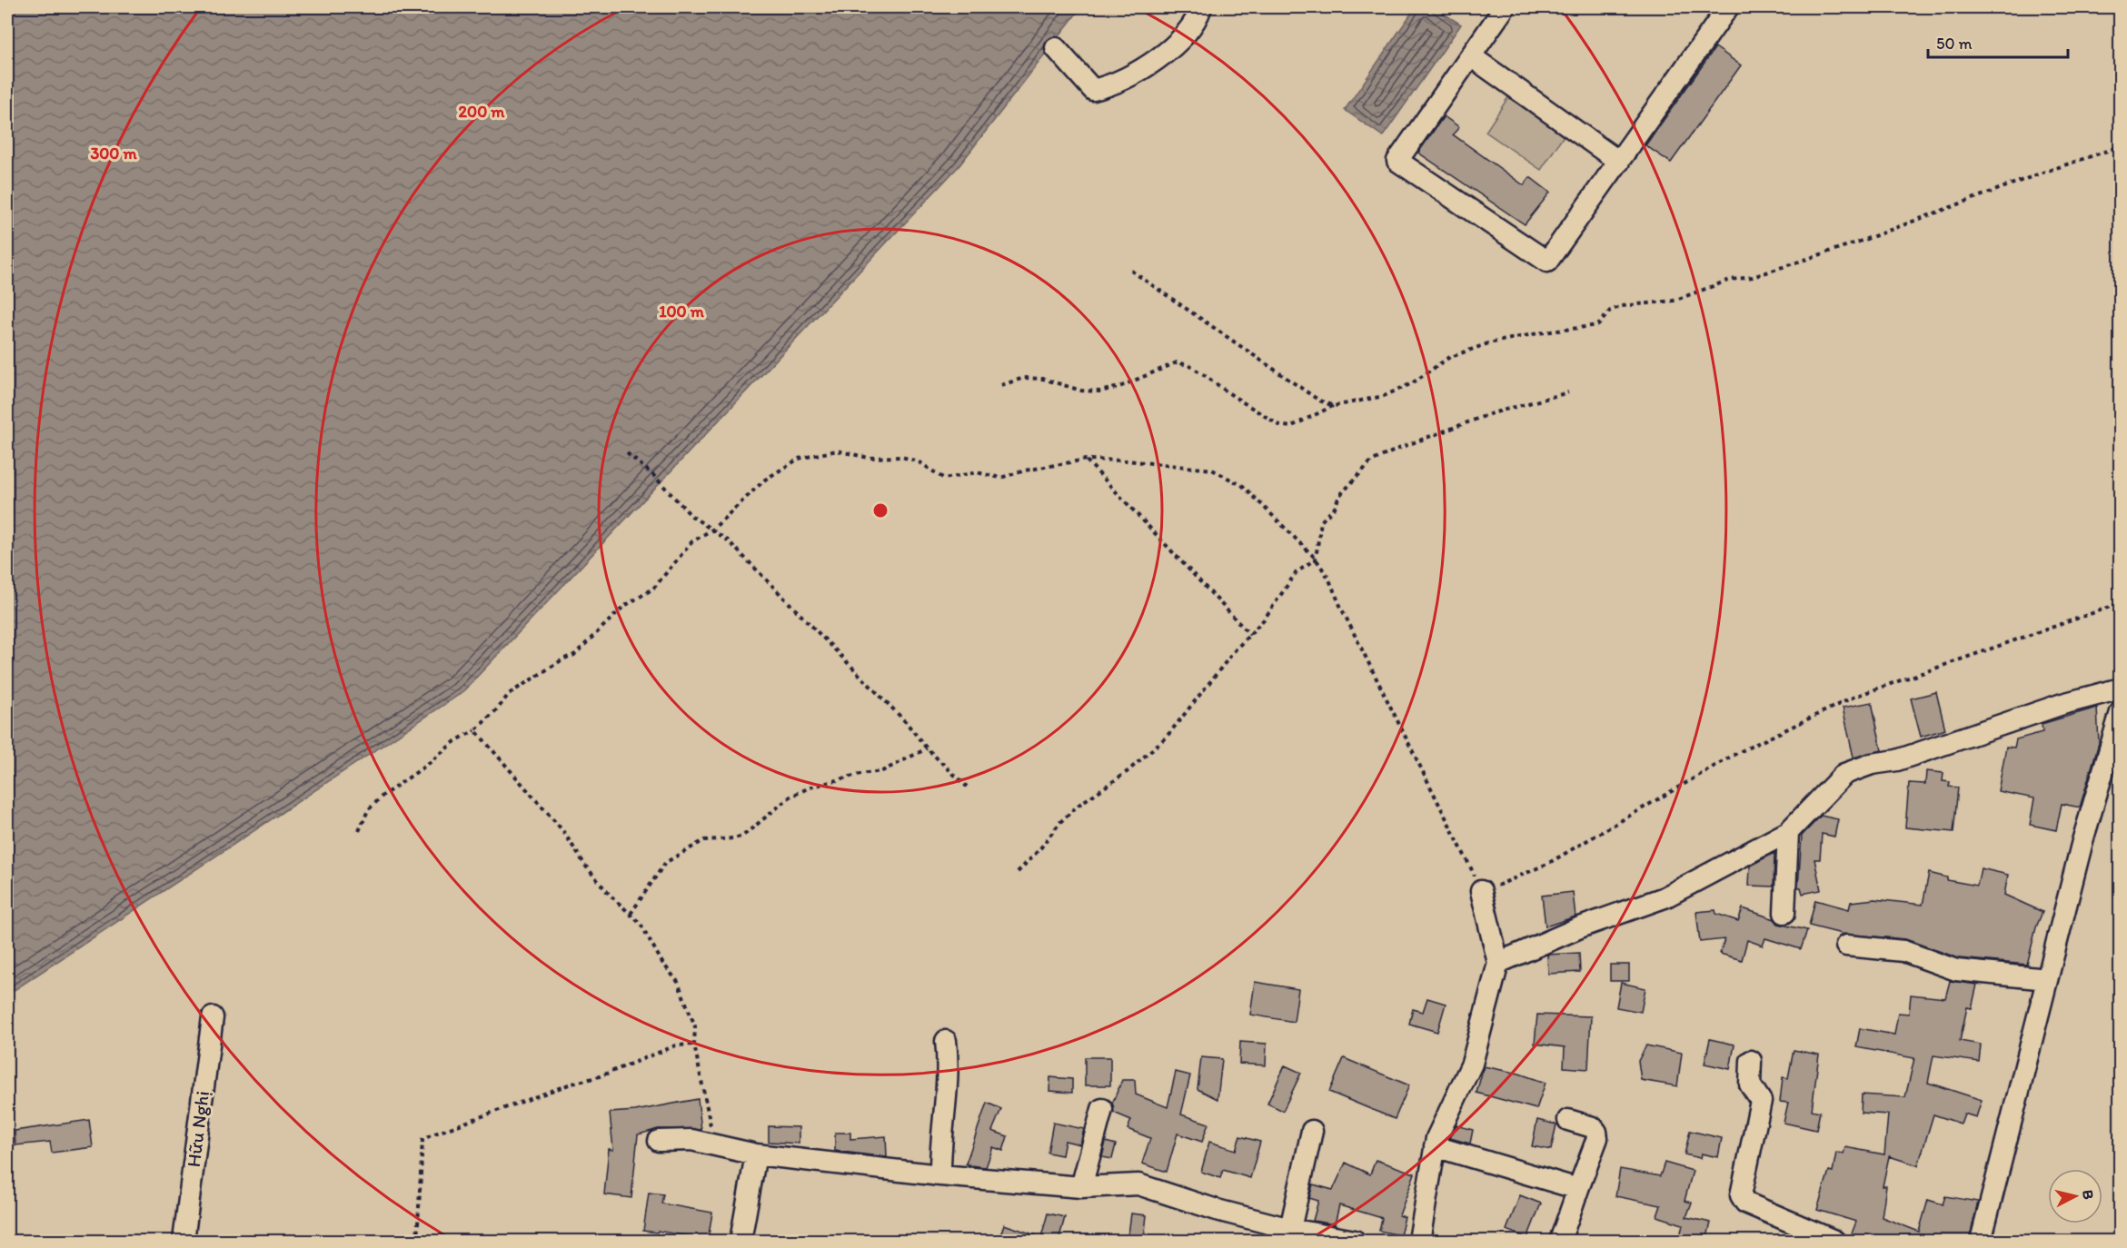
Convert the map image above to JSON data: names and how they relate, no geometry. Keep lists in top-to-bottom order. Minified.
{"streets":{"street":["Hữu Nghị"]},"scale_bar":"50 m","north":"right","rings":["200 m","300 m","100 m"]}
